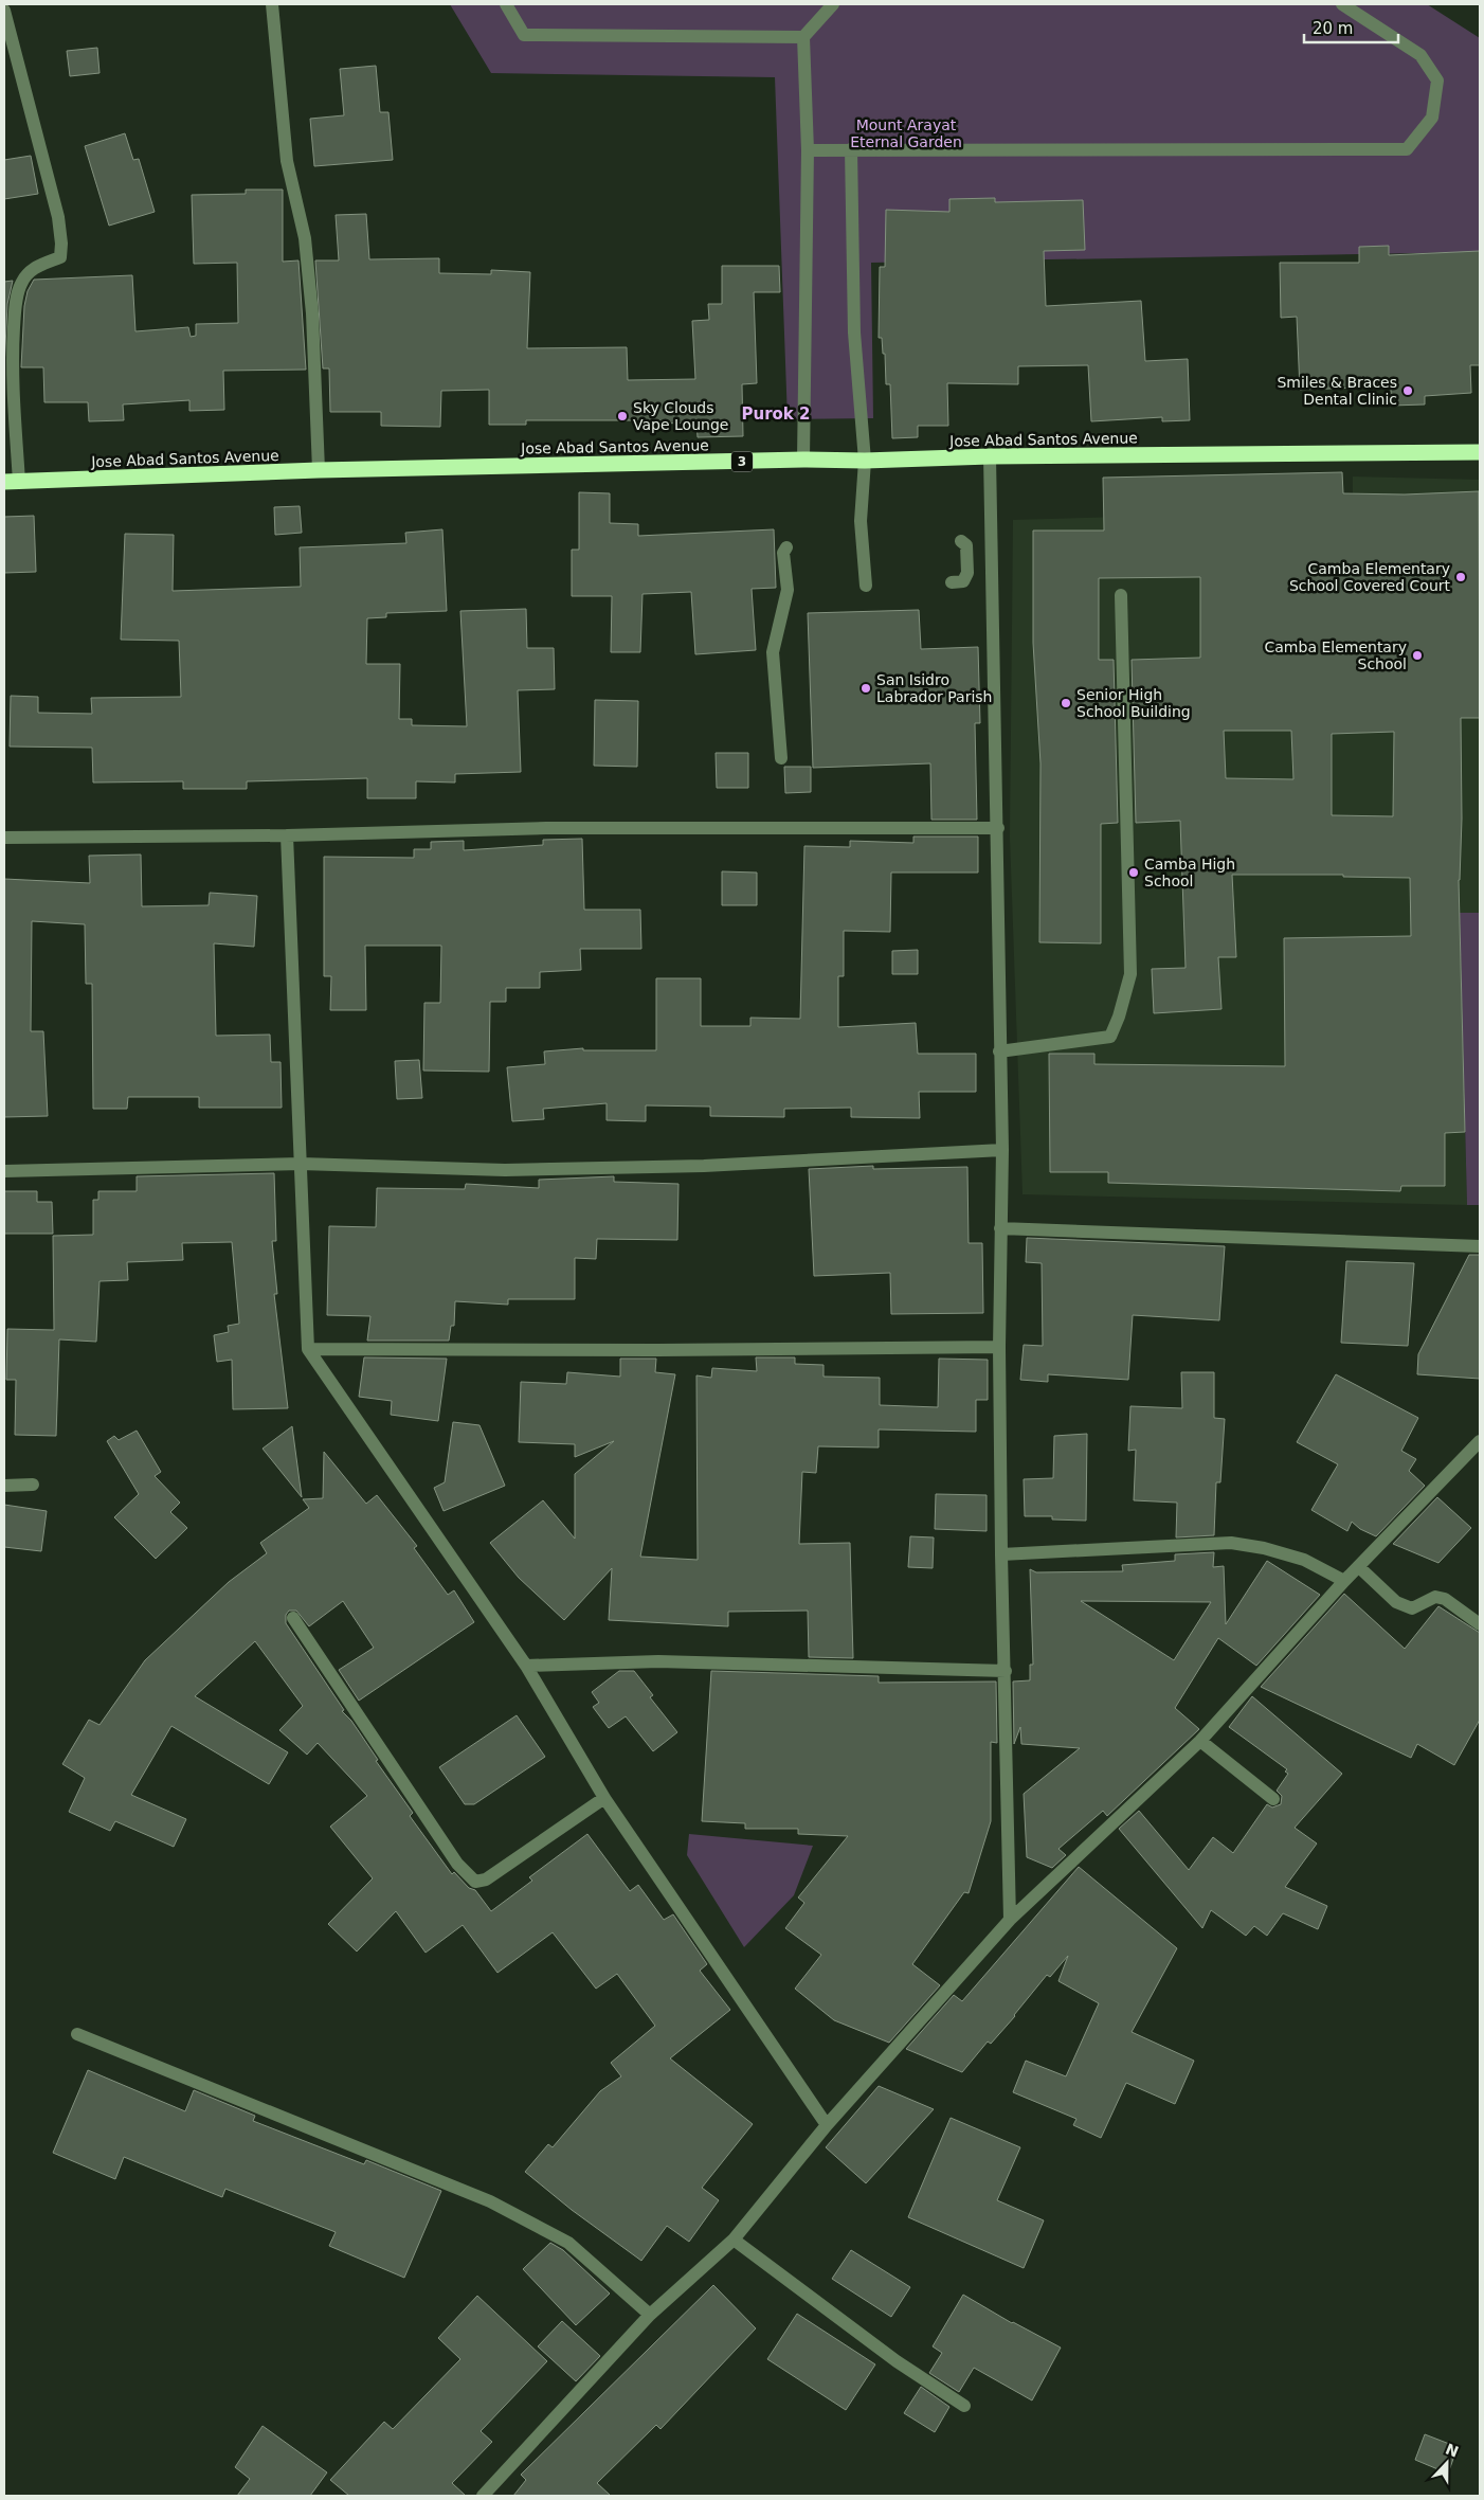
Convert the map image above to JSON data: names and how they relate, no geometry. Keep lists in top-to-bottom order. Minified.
{"streets":{"highway":["Jose Abad Santos Avenue","3"]},"districts":["Purok 2"],"parks":["Mount Arayat Eternal Garden"],"places":["Smiles & Braces Dental Clinic","Sky Clouds Vape Lounge","Camba Elementary School Covered Court","Camba Elementary School","San Isidro Labrador Parish","Senior High School Building","Camba High School"],"scale_bar":"20 m","north":"top"}
